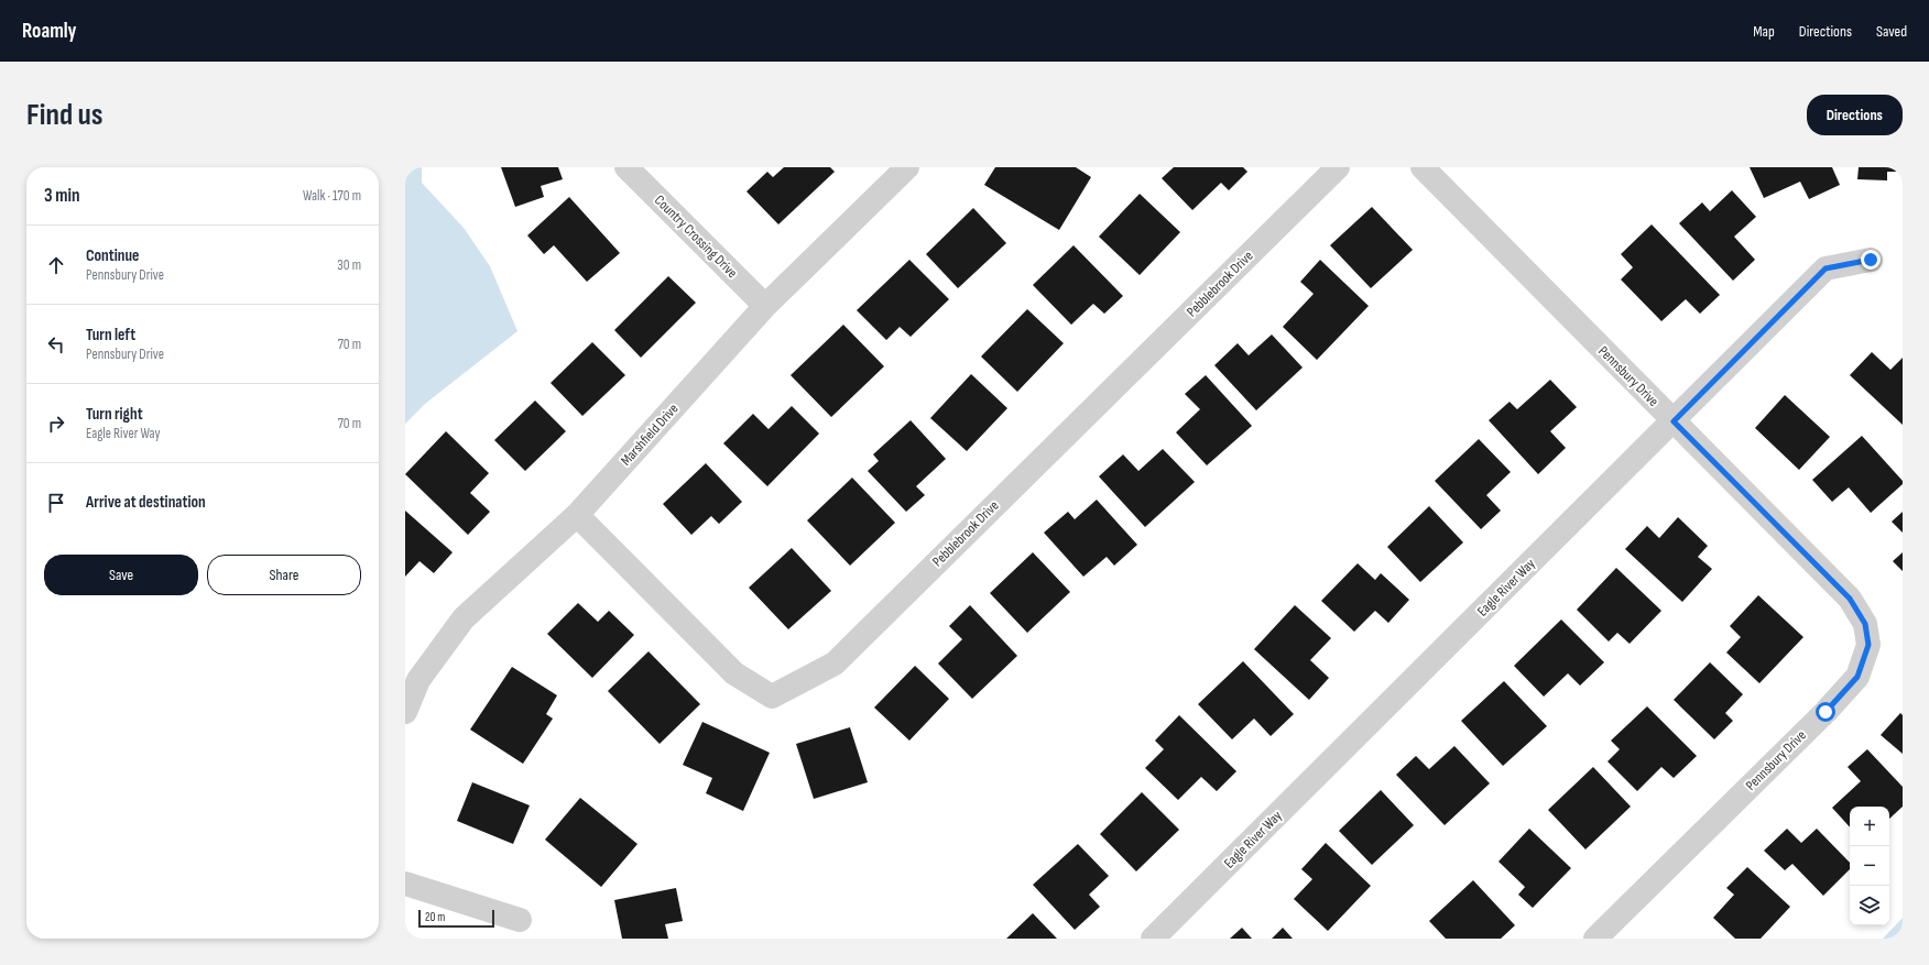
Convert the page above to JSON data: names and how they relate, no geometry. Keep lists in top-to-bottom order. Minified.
{"streets":{"street":["Country Crossing Drive","Pebblebrook Drive","Pennsbury Drive","Marshfield Drive","Eagle River Way"]},"crossings":[["Country Crossing Drive","Marshfield Drive"],["Pebblebrook Drive","Marshfield Drive"],["Pennsbury Drive","Eagle River Way"]],"scale_bar":"20 m","page":{"header":"Roamly","nav":["Map","Directions","Saved"],"buttons":["Directions",["Save","Share"]],"title":"Find us","heading":["3 min","Walk · 170 m"],"list":[["Continue","Pennsbury Drive","30 m"],["Turn left","Pennsbury Drive","70 m"],["Turn right","Eagle River Way","70 m"],"Arrive at destination"],"map_buttons":["+","−"],"scale":"20 m"}}
